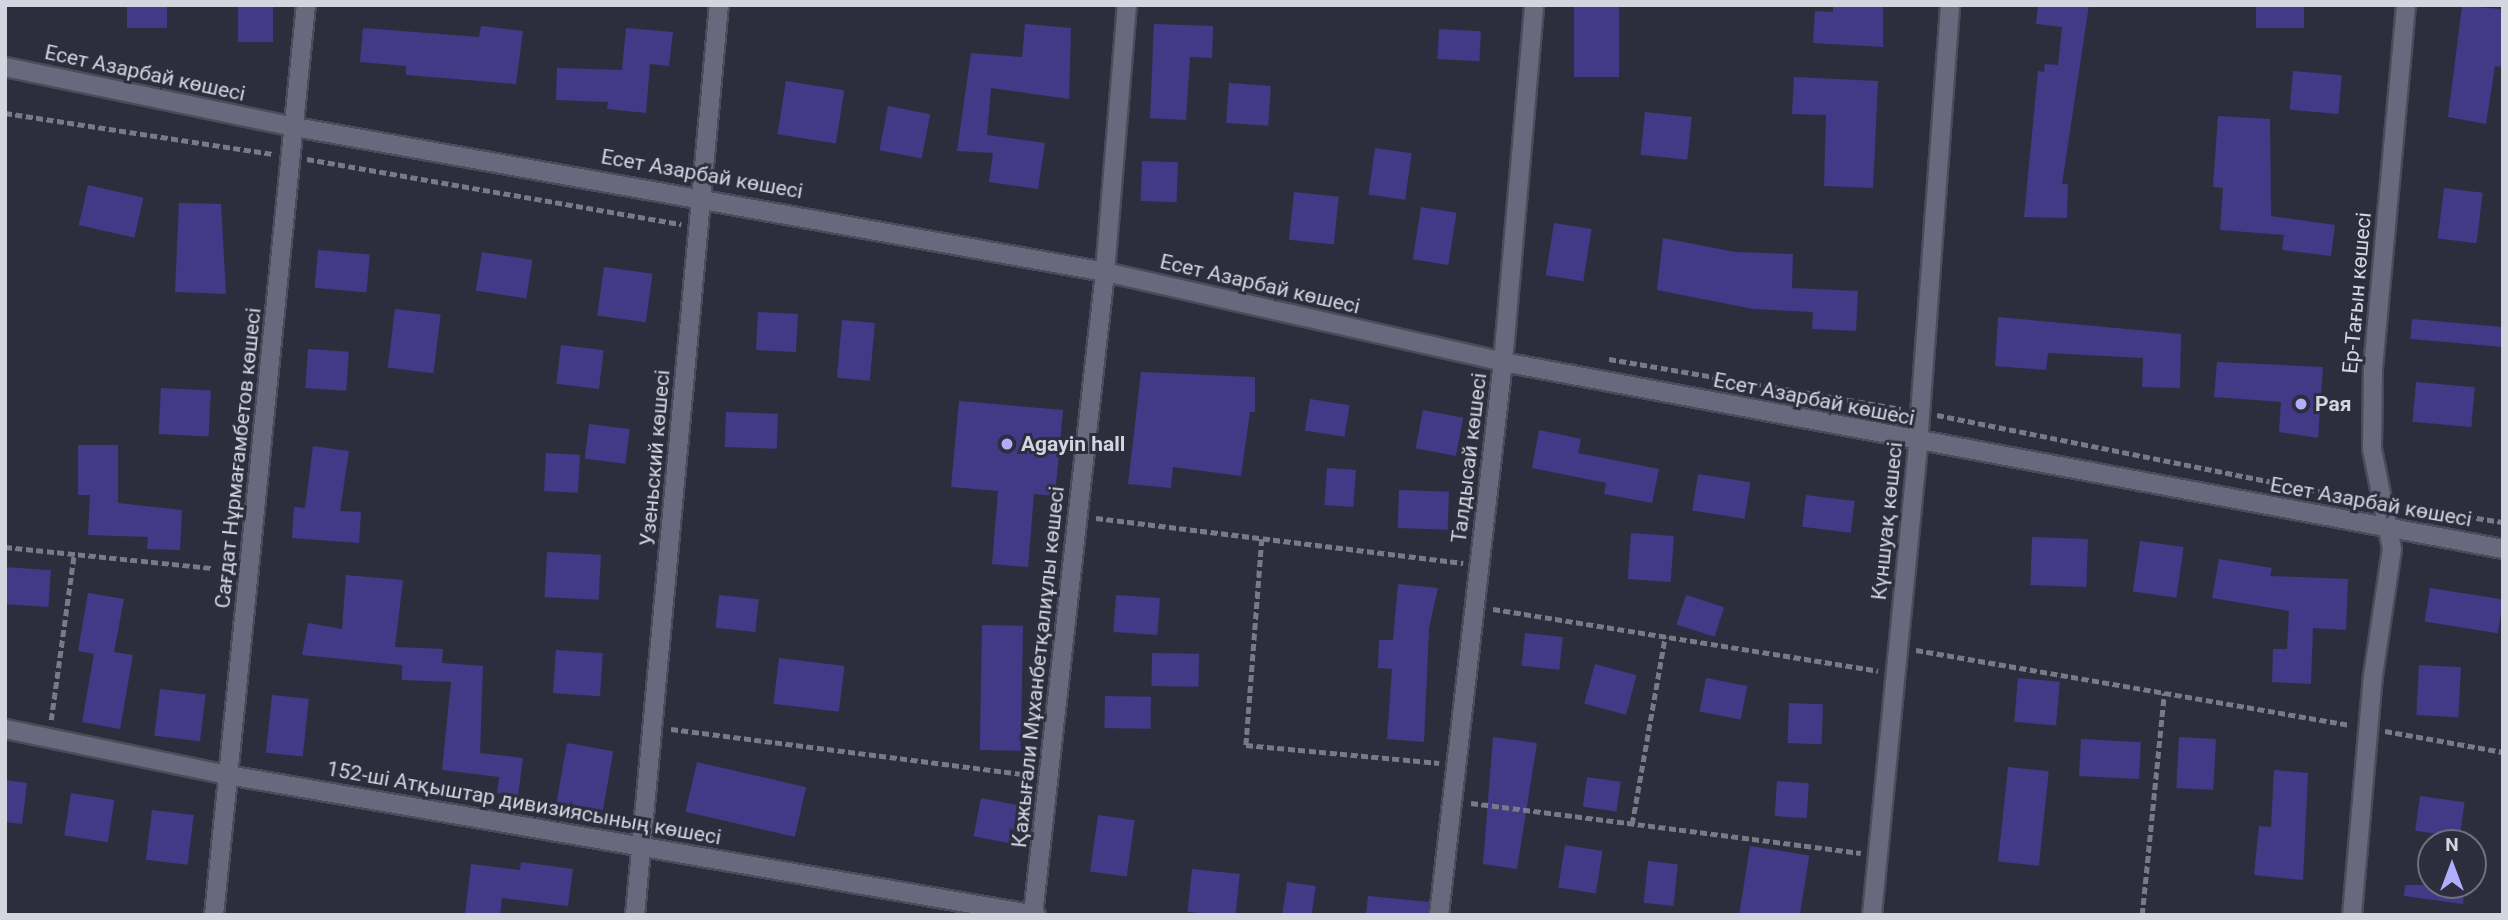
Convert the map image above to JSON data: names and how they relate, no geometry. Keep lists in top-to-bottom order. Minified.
{"streets":{"street":["Есет Азарбай көшесі","Ер-Тағын көшесі","Сағдат Нұрмағамбетов көшесі","Узеньский көшесі","Талдысай көшесі","Күншуақ көшесі","Қажығали Мұханбетқалиұлы көшесі","152-ші Атқыштар дивизиясының көшесі"]},"crossings":[["Есет Азарбай көшесі","Ер-Тағын көшесі"],["Есет Азарбай көшесі","Сағдат Нұрмағамбетов көшесі"],["Есет Азарбай көшесі","Узеньский көшесі"],["Есет Азарбай көшесі","Талдысай көшесі"],["Есет Азарбай көшесі","Күншуақ көшесі"],["Есет Азарбай көшесі","Қажығали Мұханбетқалиұлы көшесі"],["Сағдат Нұрмағамбетов көшесі","152-ші Атқыштар дивизиясының көшесі"],["Узеньский көшесі","152-ші Атқыштар дивизиясының көшесі"],["Қажығали Мұханбетқалиұлы көшесі","152-ші Атқыштар дивизиясының көшесі"]],"places":["Рая","Agayin hall"],"north":"top"}
